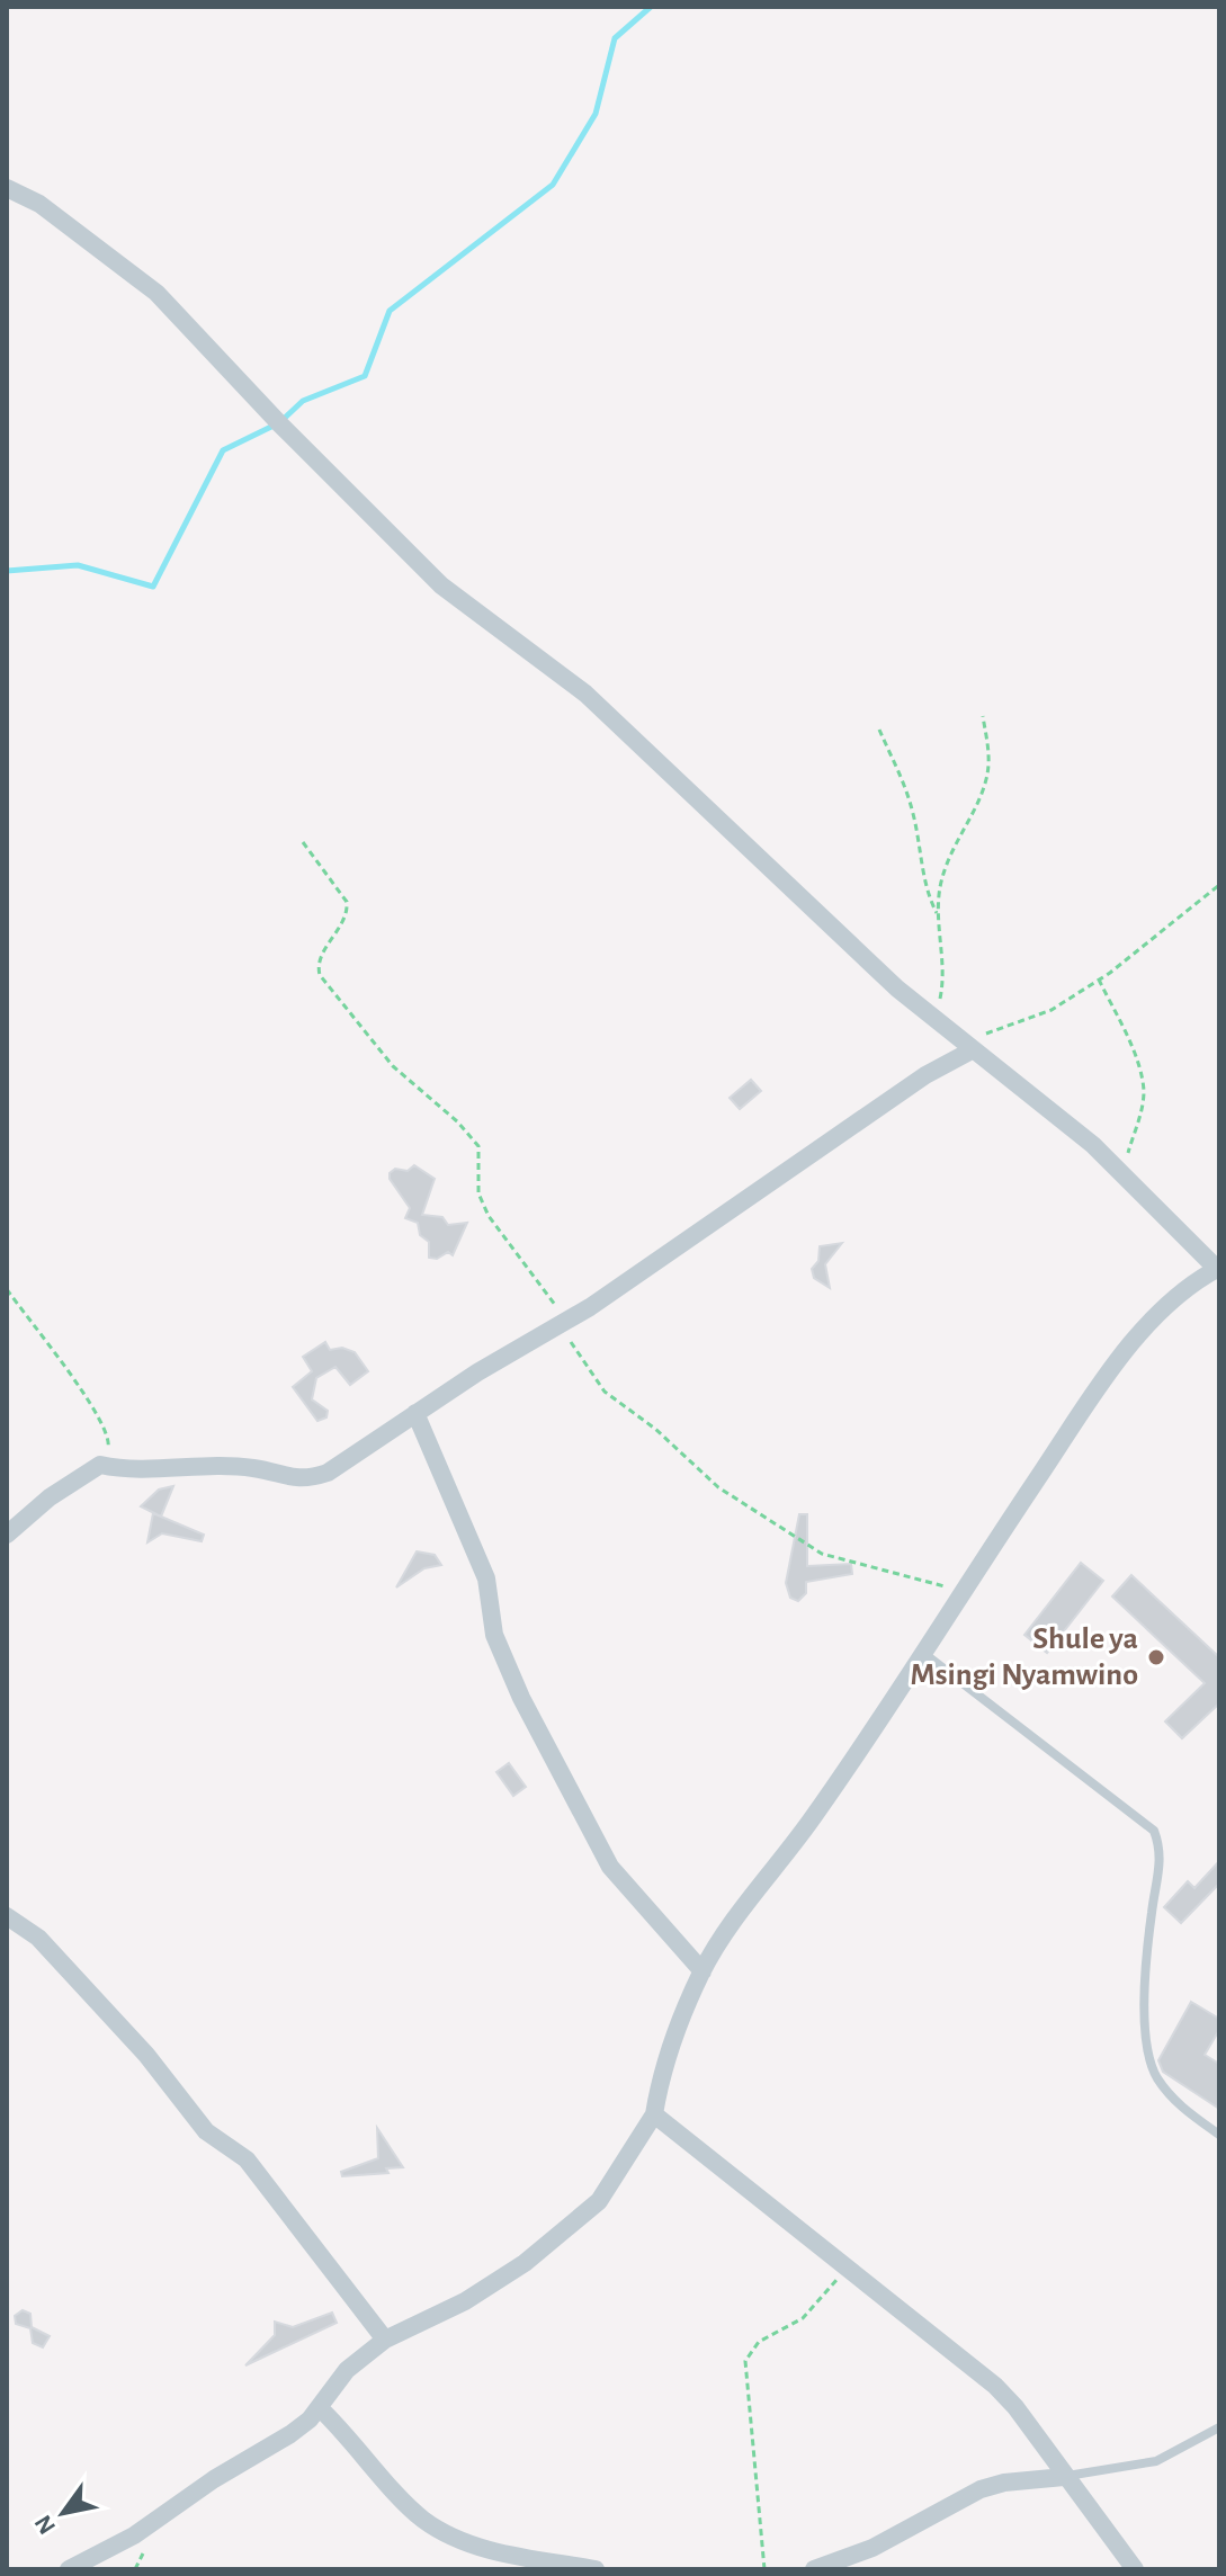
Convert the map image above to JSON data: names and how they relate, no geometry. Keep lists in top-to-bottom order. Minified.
{"places":["Shule ya Msingi Nyamwino"],"north":"bottom left"}
